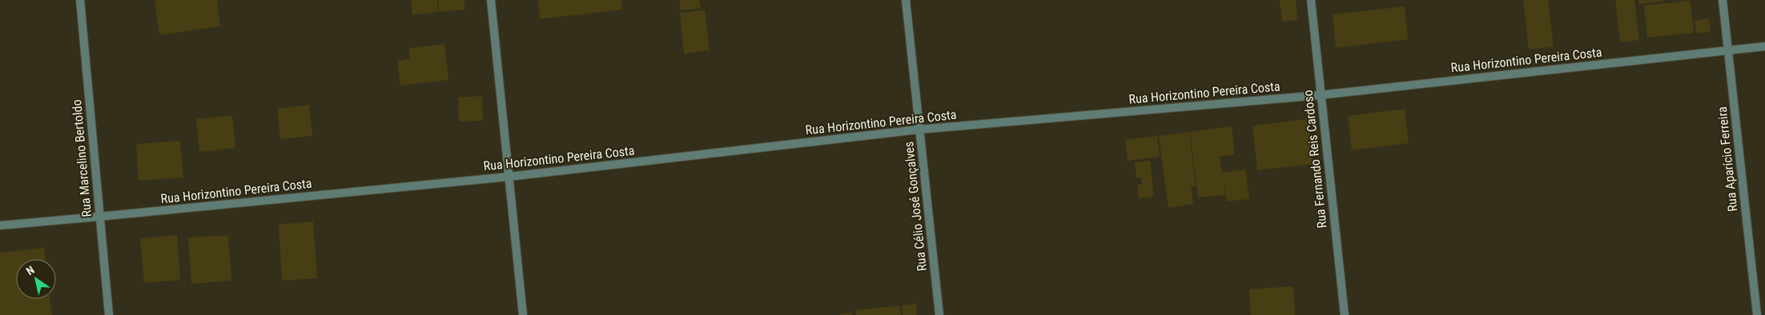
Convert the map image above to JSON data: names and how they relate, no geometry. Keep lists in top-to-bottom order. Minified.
{"streets":{"street":["Rua Horizontino Pereira Costa","Rua Marcelino Bertoldo","Rua Fernando Reis Cardoso","Rua Aparício Ferreira","Rua Célio José Gonçalves"]},"crossings":[["Rua Horizontino Pereira Costa","Rua Marcelino Bertoldo"],["Rua Horizontino Pereira Costa","Rua Fernando Reis Cardoso"],["Rua Horizontino Pereira Costa","Rua Aparício Ferreira"],["Rua Horizontino Pereira Costa","Rua Célio José Gonçalves"]],"north":"top left"}
